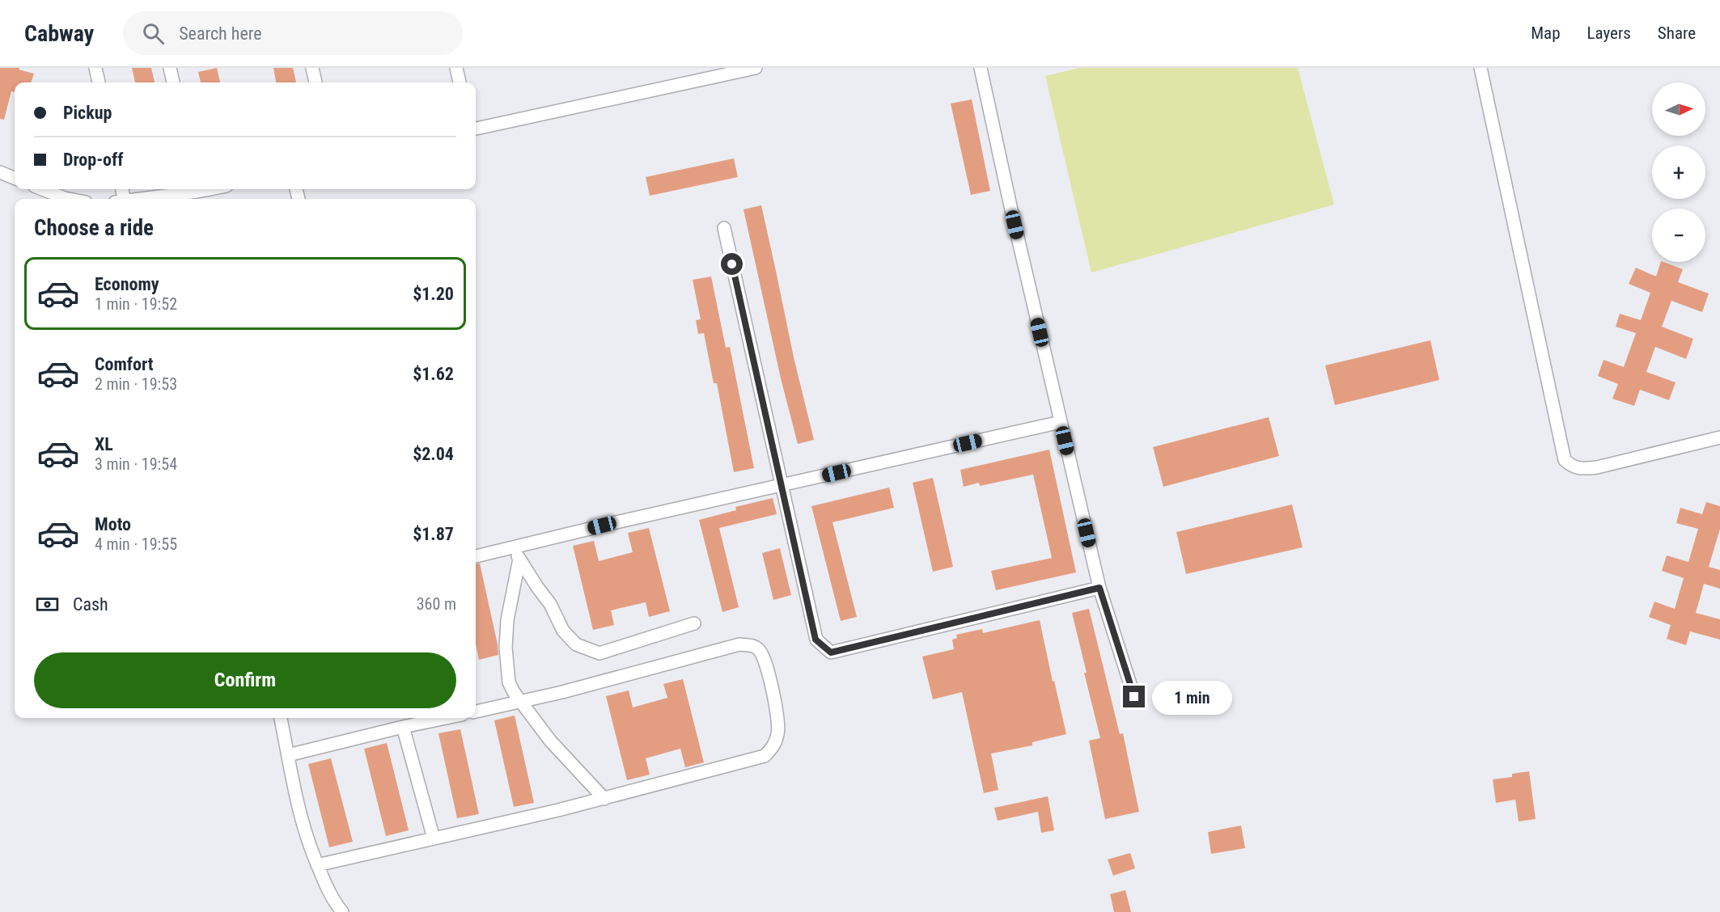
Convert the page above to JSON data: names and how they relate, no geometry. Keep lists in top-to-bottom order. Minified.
{"north":"right","page":{"header":"Cabway","search":"Search here","nav":["Map","Layers","Share"],"map_buttons":["+","−"],"banner":["Pickup","Drop-off"],"heading":"Choose a ride","list":[{"name":"Economy","note":"1 min · 19:52","value":"$1.20"},{"name":"Comfort","note":"2 min · 19:53","value":"$1.62"},{"name":"XL","note":"3 min · 19:54","value":"$2.04"},{"name":"Moto","note":"4 min · 19:55","value":"$1.87"}],"pay":["Cash","360 m"],"buttons":"Confirm","bubble":"1 min"}}
